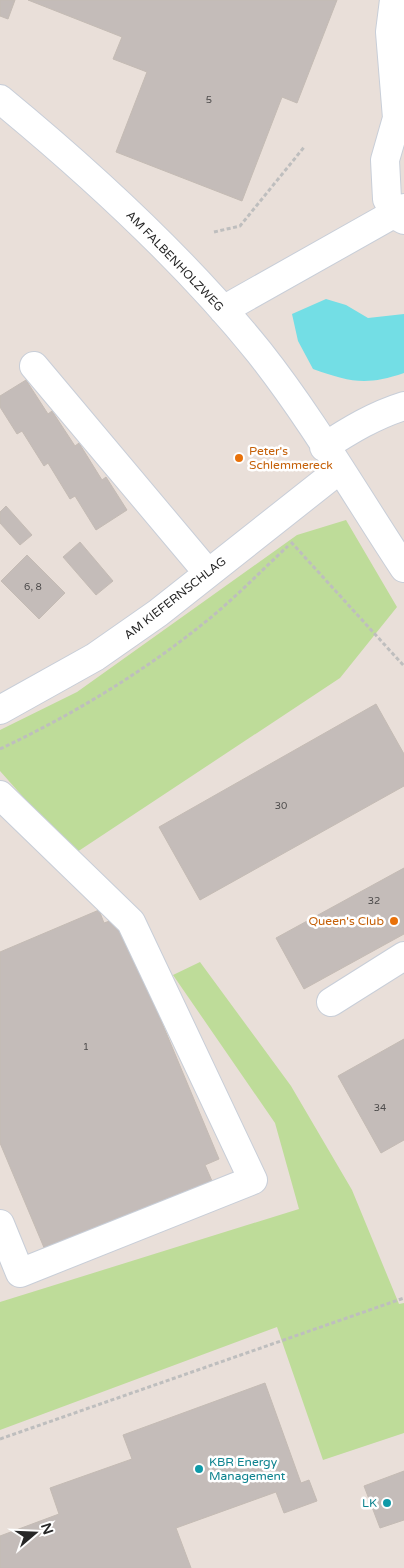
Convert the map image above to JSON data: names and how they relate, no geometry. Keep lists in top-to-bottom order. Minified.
{"streets":{"street":["AM FALBENHOLZWEG","AM KIEFERNSCHLAG"]},"crossings":[["AM FALBENHOLZWEG","AM KIEFERNSCHLAG"]],"places":["Peter's Schlemmereck","Queen's Club","KBR Energy Management","LK"],"house_numbers":["5","6, 8","30","32","1","34"],"north":"right"}
